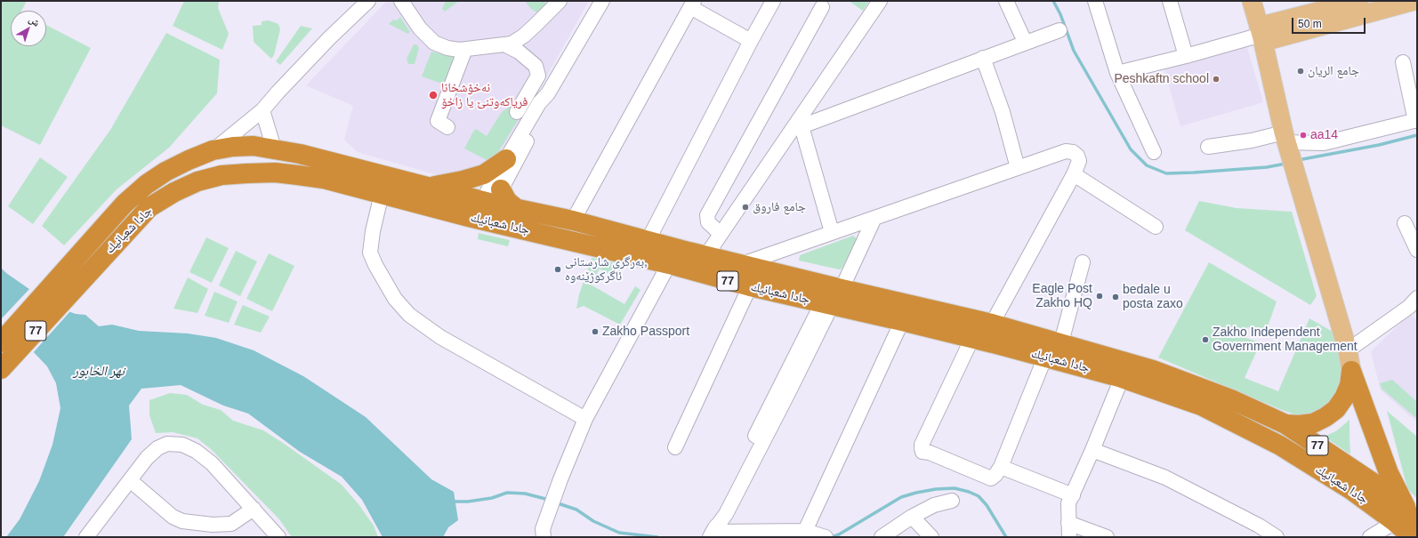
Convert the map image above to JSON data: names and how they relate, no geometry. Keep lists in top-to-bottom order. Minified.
{"streets":{"highway":["جادا شعبانيك","77"]},"crossings":[["جادا شعبانيك","77"]],"water":["نهر الخابور"],"places":["جامع الريان","Peshkaftn school","نه‌خۆشخانا فرياكه‌وتنێ يا زاخۆ","aa14","جامع فاروق","بەرگری شارستانی, ئاگرکوژێنەوە","Eagle Post Zakho HQ","bedale u posta zaxo","Zakho Passport","Zakho Independent Government Management"],"scale_bar":"50 m","north":"top right"}
